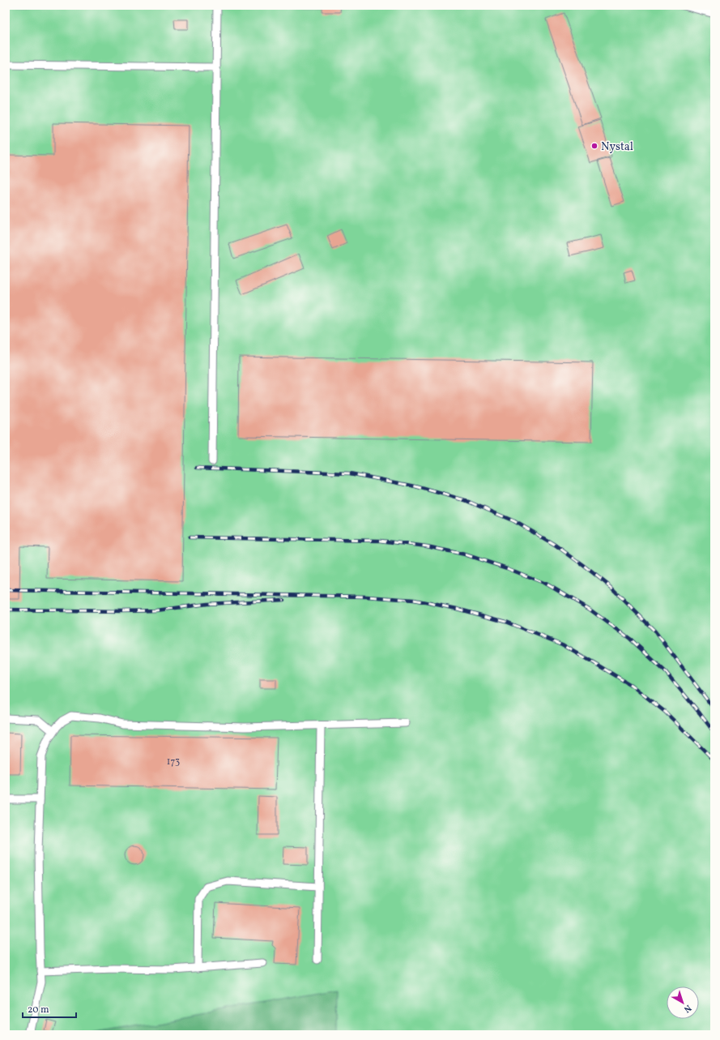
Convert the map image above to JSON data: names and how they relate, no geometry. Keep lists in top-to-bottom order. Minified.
{"places":["Nystal"],"house_numbers":["173"],"scale_bar":"20 m","north":"bottom right"}
